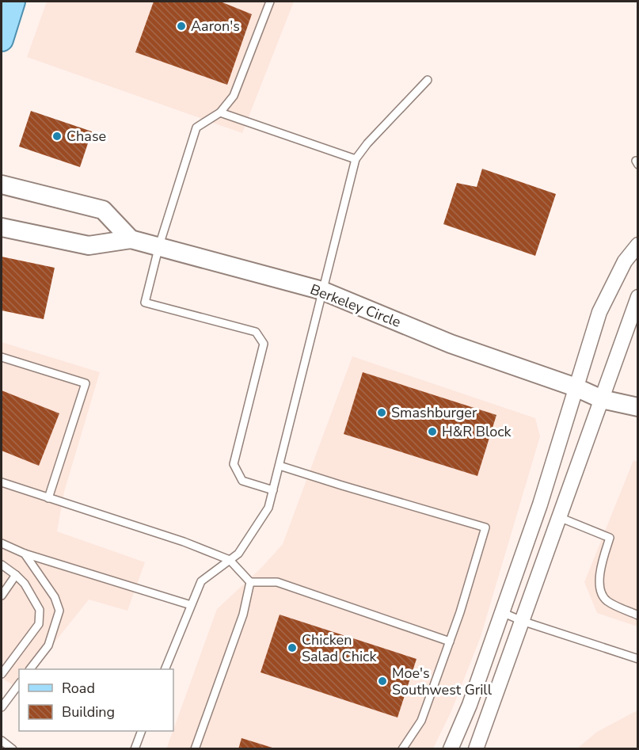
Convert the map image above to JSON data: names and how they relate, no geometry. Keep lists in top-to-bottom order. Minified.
{"streets":{"street":["Berkeley Circle"]},"places":["Aaron's","Chase","Smashburger","H&R Block","Chicken Salad Chick","Moe's Southwest Grill"],"legend":["Road","Building"]}
